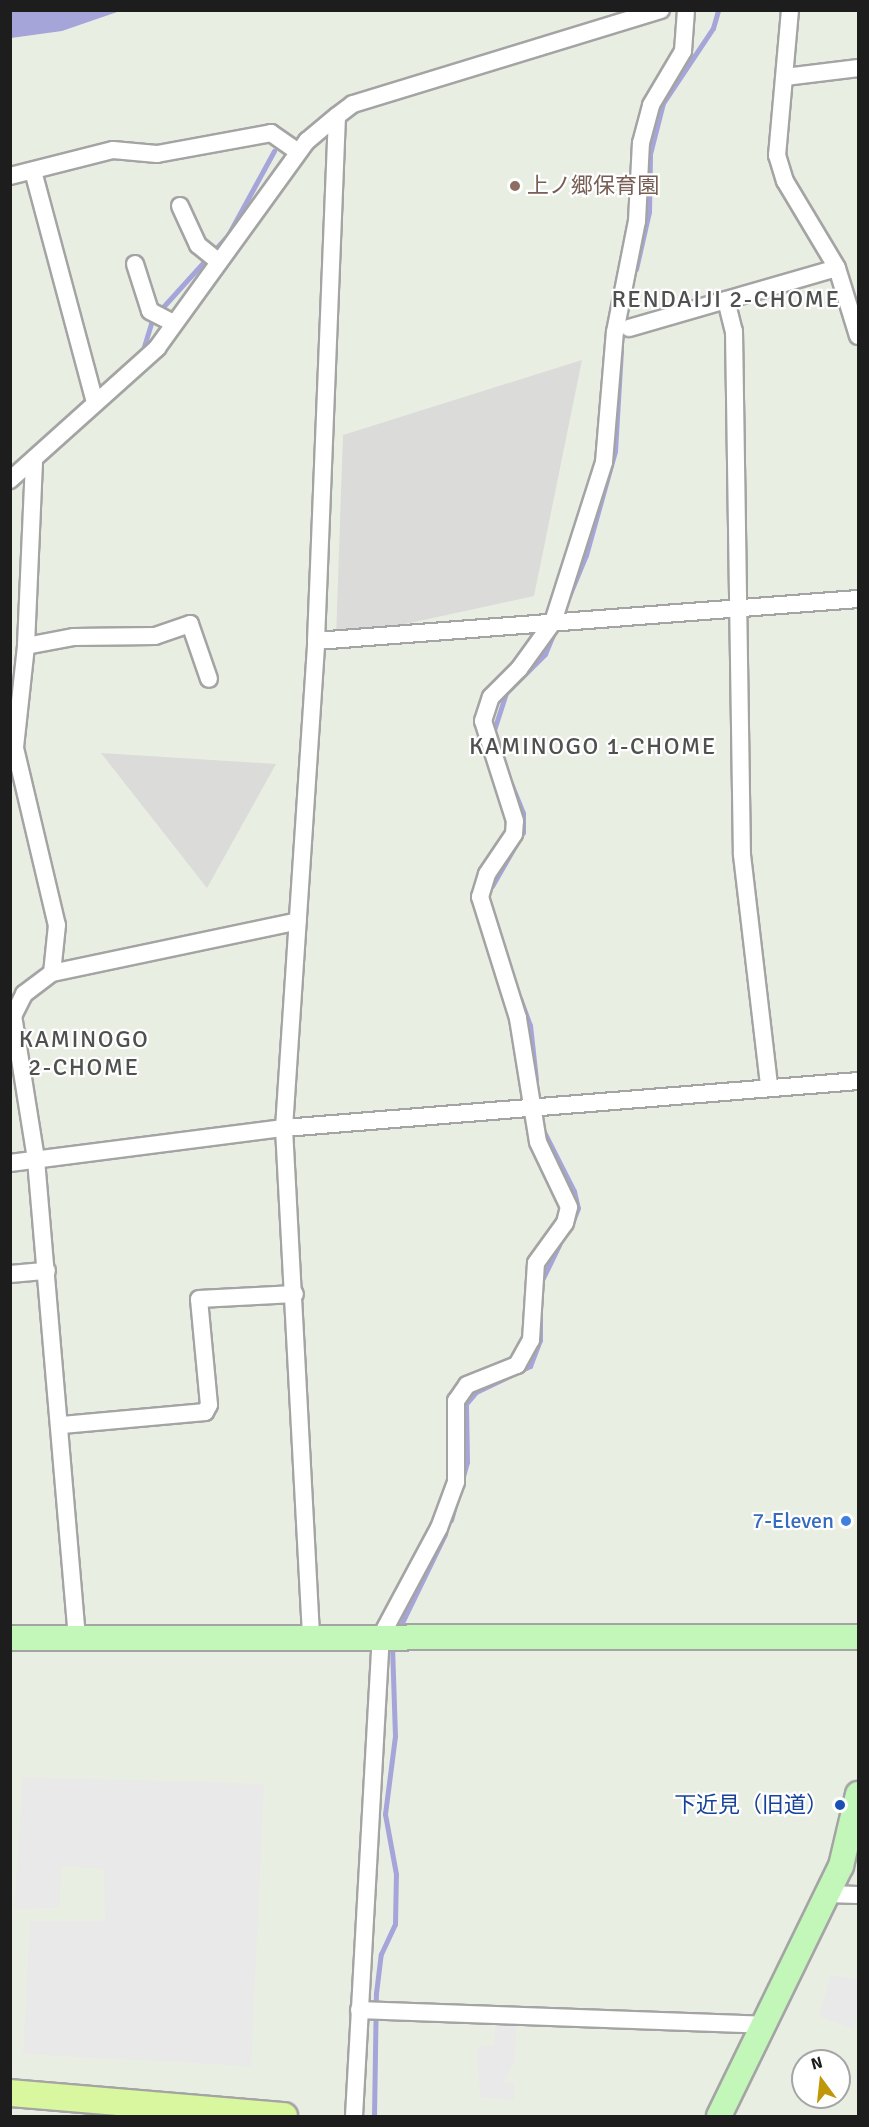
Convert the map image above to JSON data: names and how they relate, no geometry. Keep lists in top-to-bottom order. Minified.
{"districts":["RENDAIJI 2-CHOME","KAMINOGO 1-CHOME","KAMINOGO 2-CHOME"],"places":["上ノ郷保育園","7-Eleven","下近見（旧道）"],"north":"top"}
